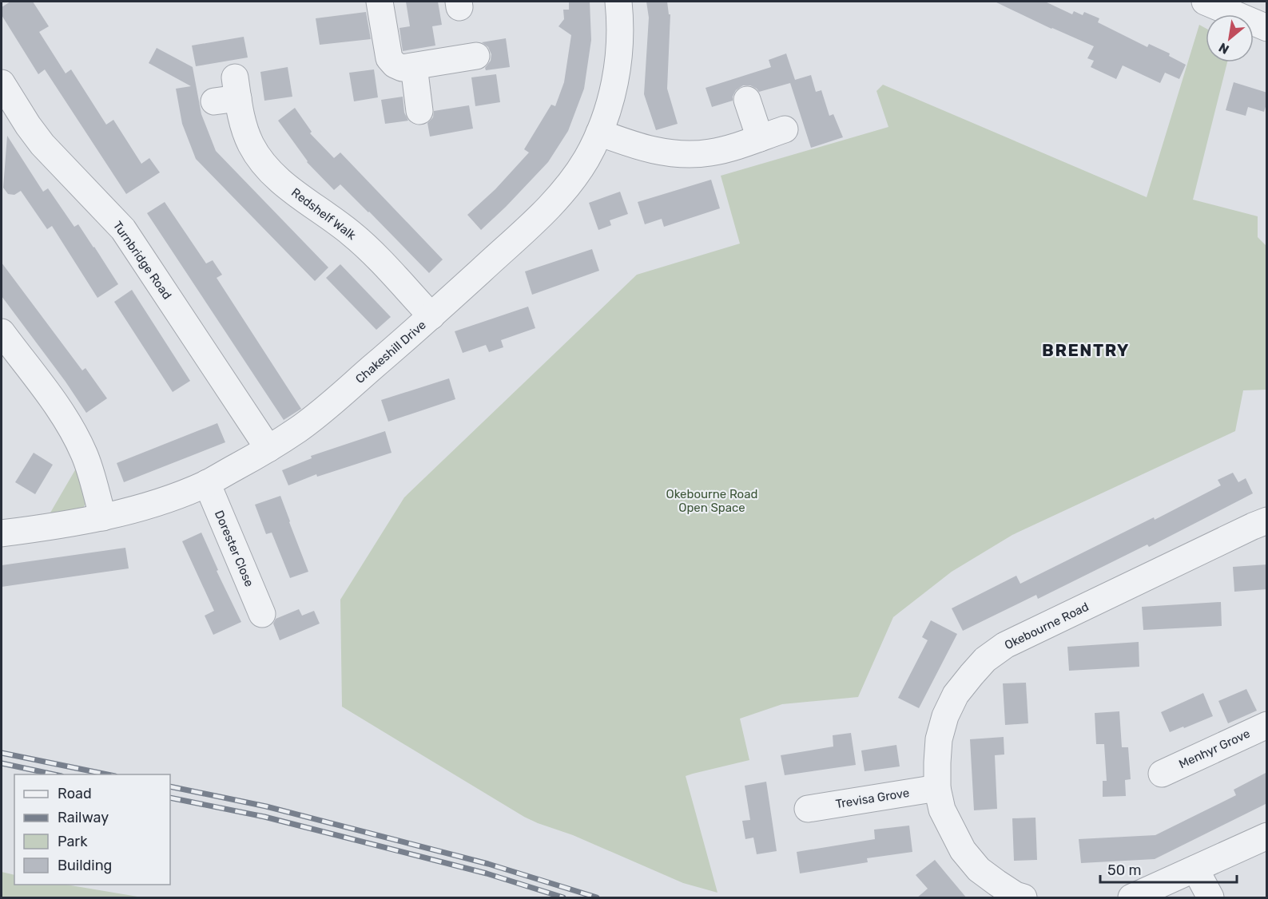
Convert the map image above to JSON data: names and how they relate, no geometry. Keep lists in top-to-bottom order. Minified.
{"streets":{"street":["Redshelf Walk","Turnbridge Road","Chakeshill Drive","Dorester Close","Okebourne Road","Menhyr Grove","Trevisa Grove"]},"crossings":[["Redshelf Walk","Chakeshill Drive"],["Turnbridge Road","Chakeshill Drive"],["Chakeshill Drive","Dorester Close"],["Okebourne Road","Trevisa Grove"]],"districts":["BRENTRY"],"parks":["Okebourne Road Open Space"],"legend":["Road","Railway","Park","Building"],"scale_bar":"50 m","north":"bottom left"}
